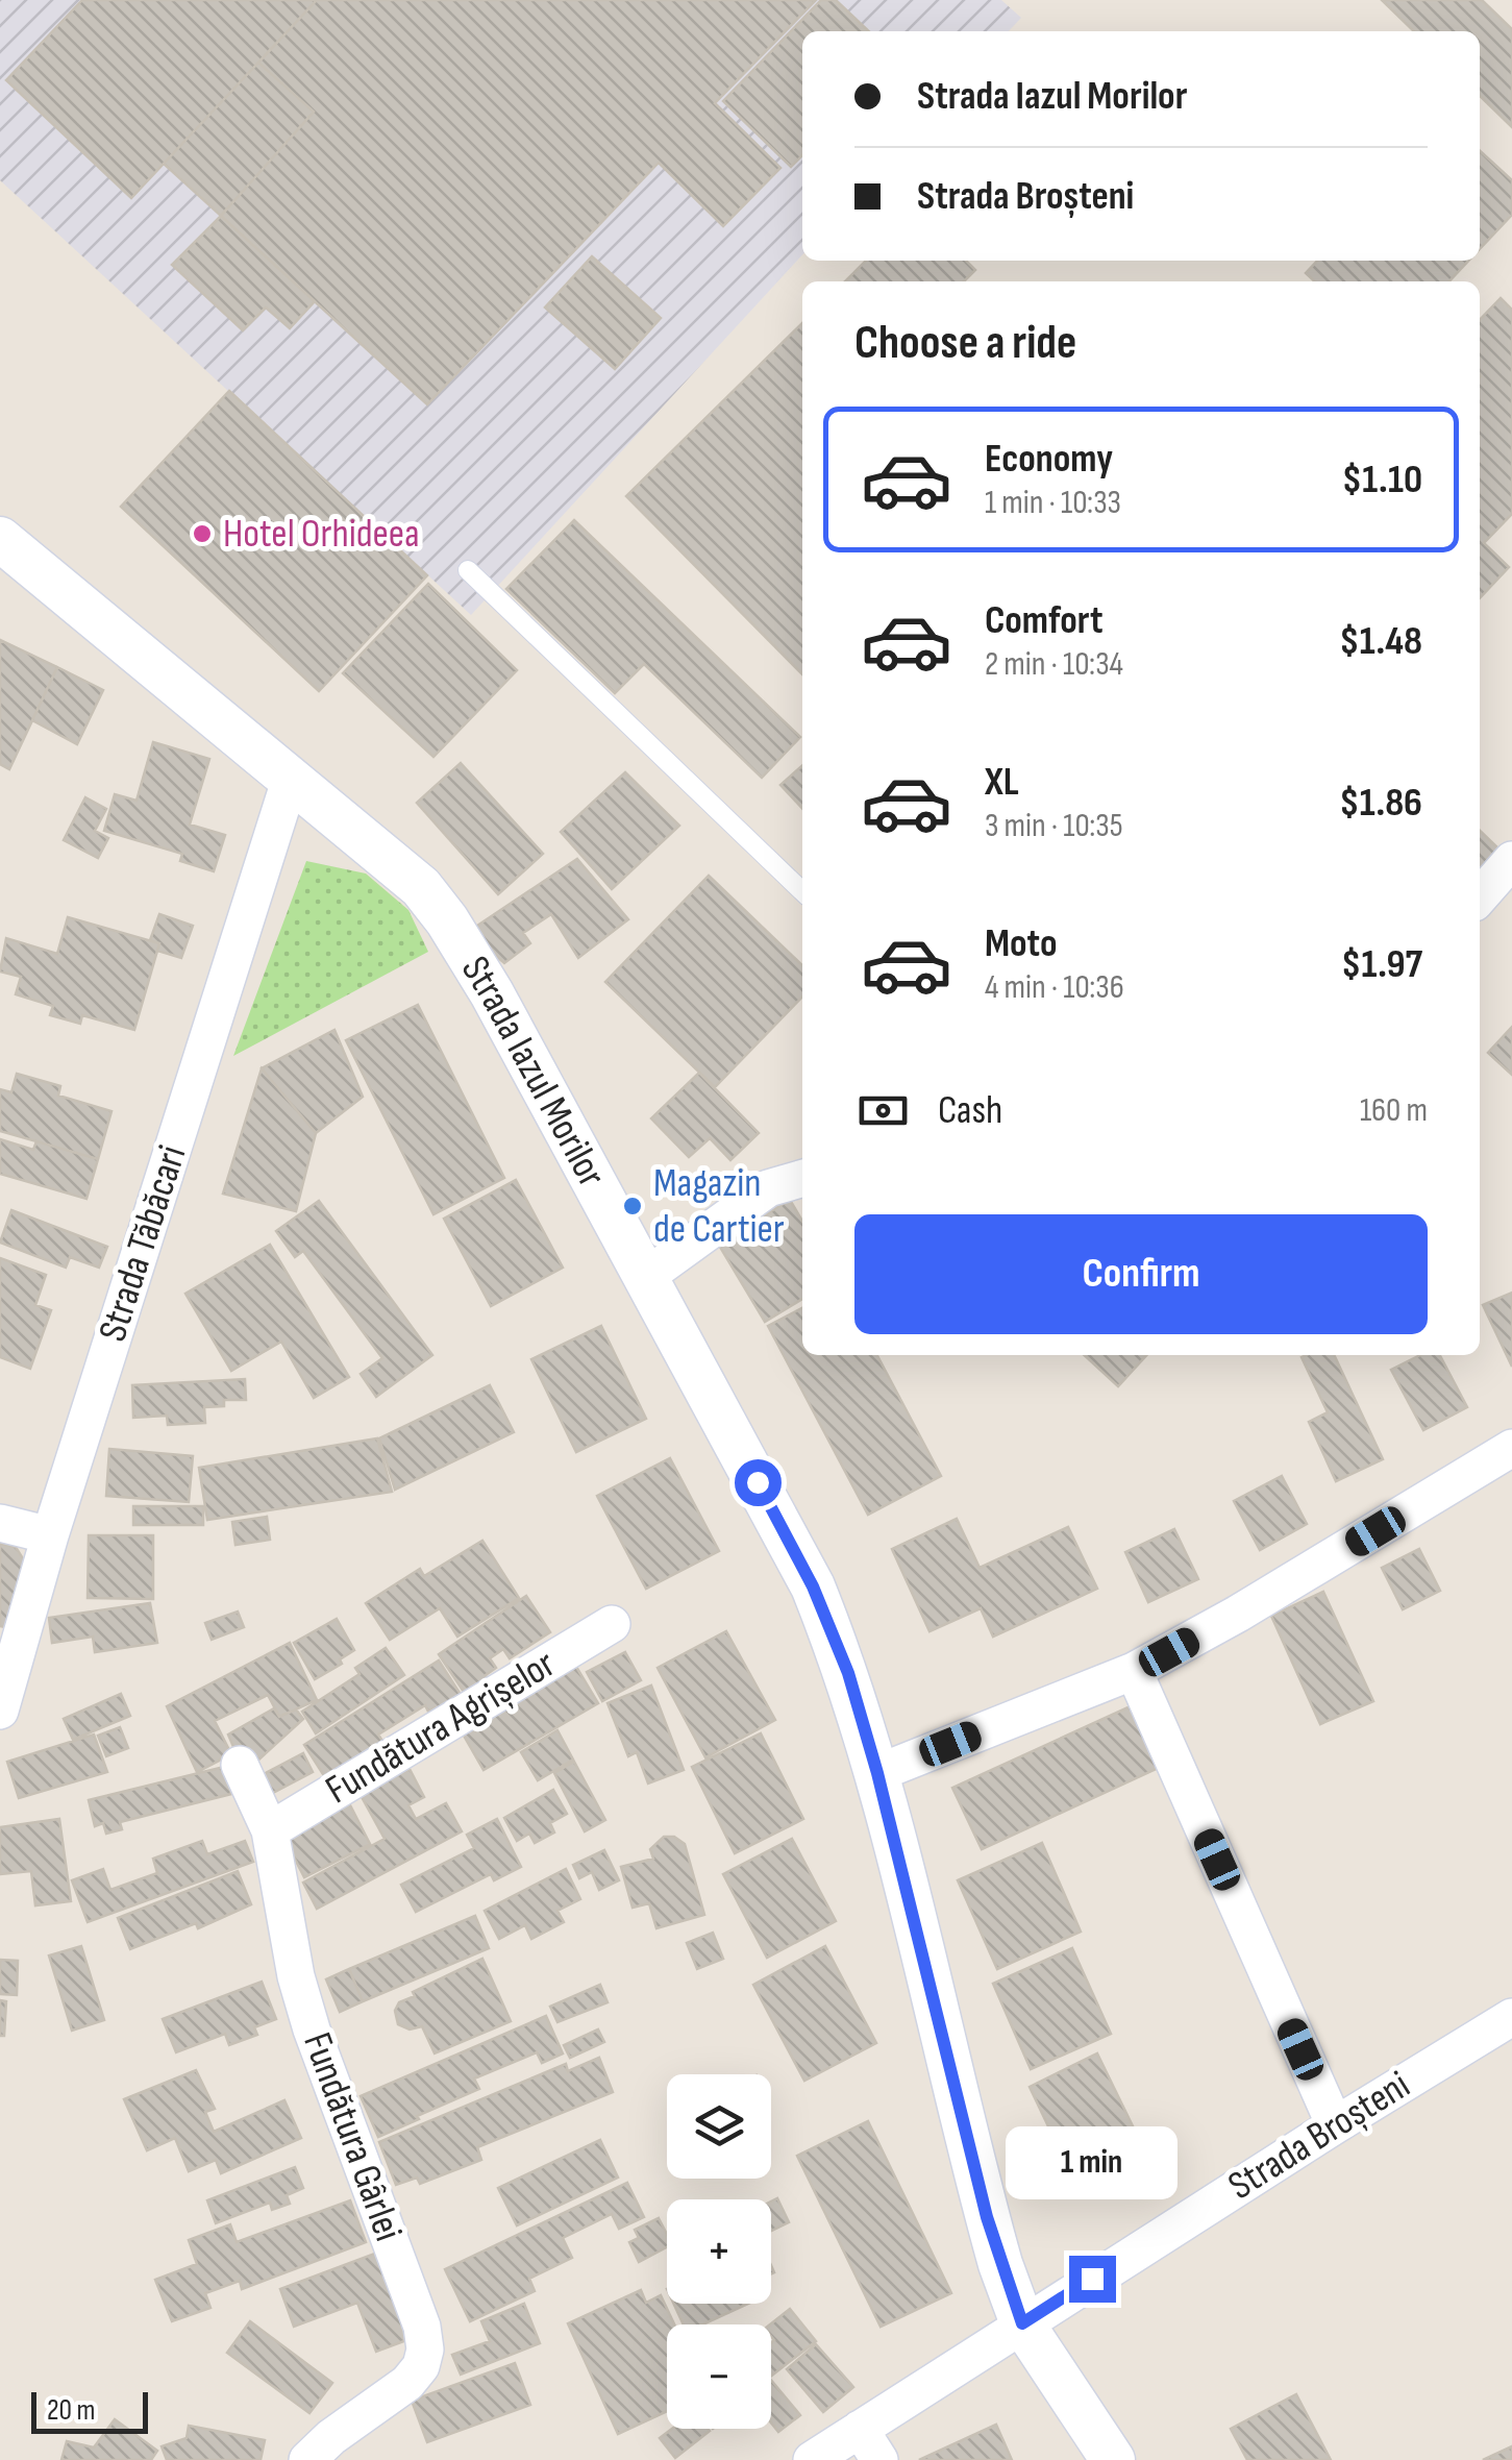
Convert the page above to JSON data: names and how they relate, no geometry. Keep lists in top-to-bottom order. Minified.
{"streets":{"street":["Strada Iazul Morilor","Strada Tăbăcari","Fundătura Agrișelor","Strada Broșteni","Fundătura Gârlei"]},"crossings":[["Strada Iazul Morilor","Strada Tăbăcari"],["Strada Iazul Morilor","Strada Broșteni"],["Fundătura Agrișelor","Fundătura Gârlei"]],"places":["Hotel Orhideea","Magazin de Cartier"],"scale_bar":"20 m","page":{"banner":["Strada Iazul Morilor","Strada Broșteni"],"heading":"Choose a ride","list":[{"name":"Economy","note":"1 min · 10:33","value":"$1.10"},{"name":"Comfort","note":"2 min · 10:34","value":"$1.48"},{"name":"XL","note":"3 min · 10:35","value":"$1.86"},{"name":"Moto","note":"4 min · 10:36","value":"$1.97"}],"pay":["Cash","160 m"],"buttons":"Confirm","map_buttons":["+","−"],"bubble":"1 min","scale":"20 m"}}
